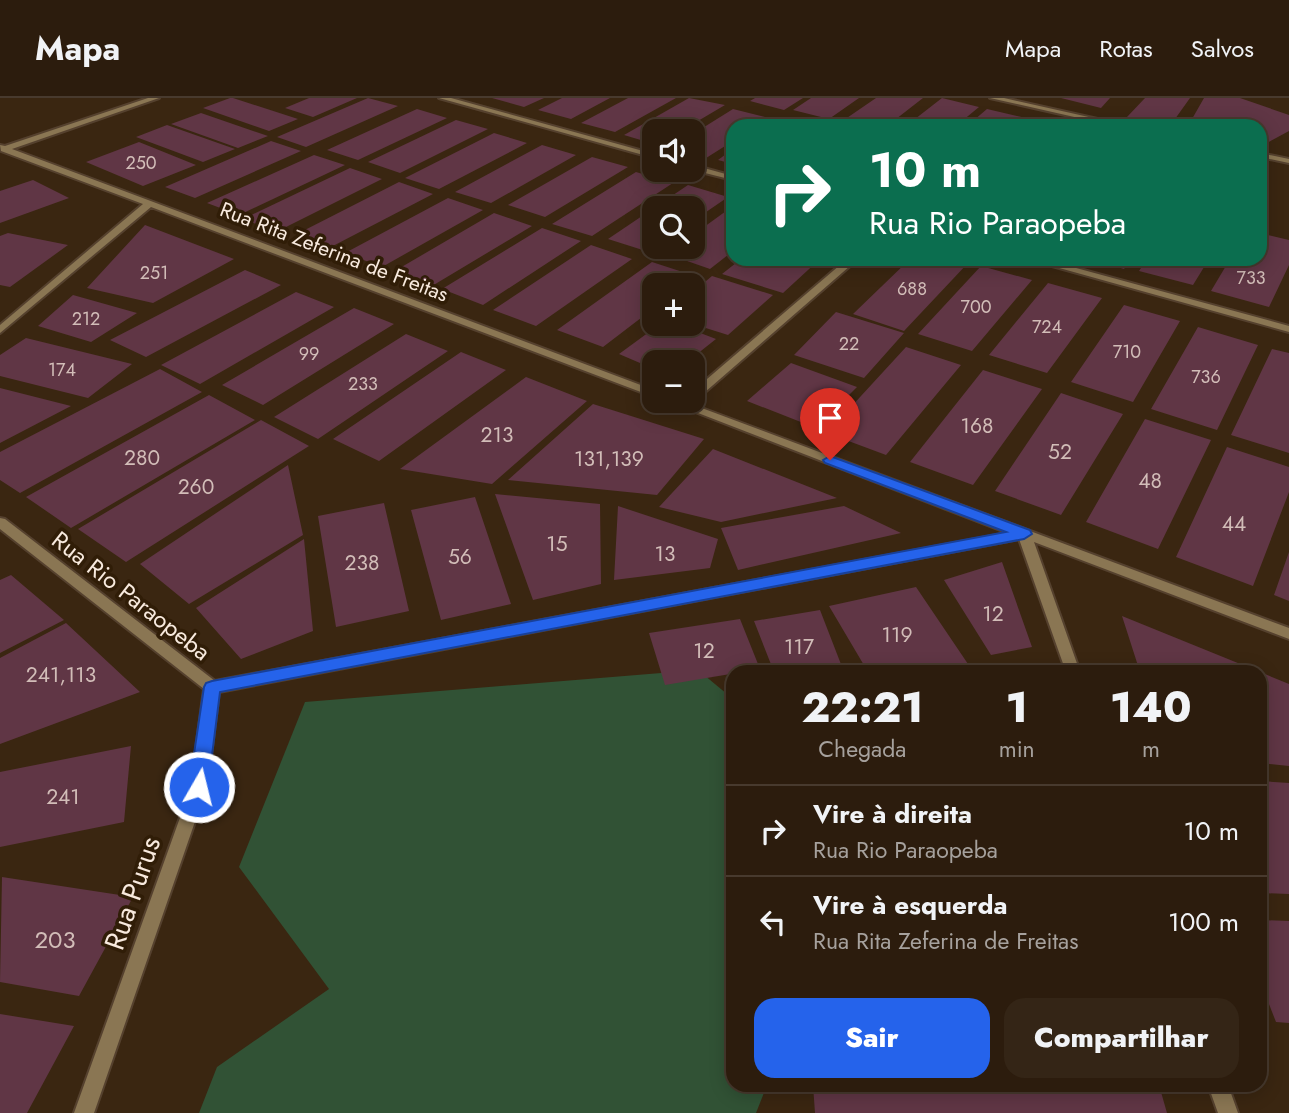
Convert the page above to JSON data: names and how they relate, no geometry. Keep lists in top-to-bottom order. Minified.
{"streets":{"street":["Rua Rita Zeferina de Freitas","Rua Rio Paraopeba","Rua Purus"]},"crossings":[["Rua Rio Paraopeba","Rua Purus"]],"house_numbers":["250","251","733","688","700","212","724","22","710","99","174","736","233","168","213","52","280","131,139","48","260","44","15","13","56","238","12","119","117","12","241,113","241","203"],"page":{"header":"Mapa","nav":["Mapa","Rotas","Salvos"],"map_buttons":["+","−"],"turn":["10 m","Rua Rio Paraopeba"],"eta":["22:21","Chegada","1","min","140","m"],"list":[{"name":"Vire à direita","note":"Rua Rio Paraopeba","value":"10 m"},{"name":"Vire à esquerda","note":"Rua Rita Zeferina de Freitas","value":"100 m"}],"buttons":["Sair","Compartilhar"]}}
